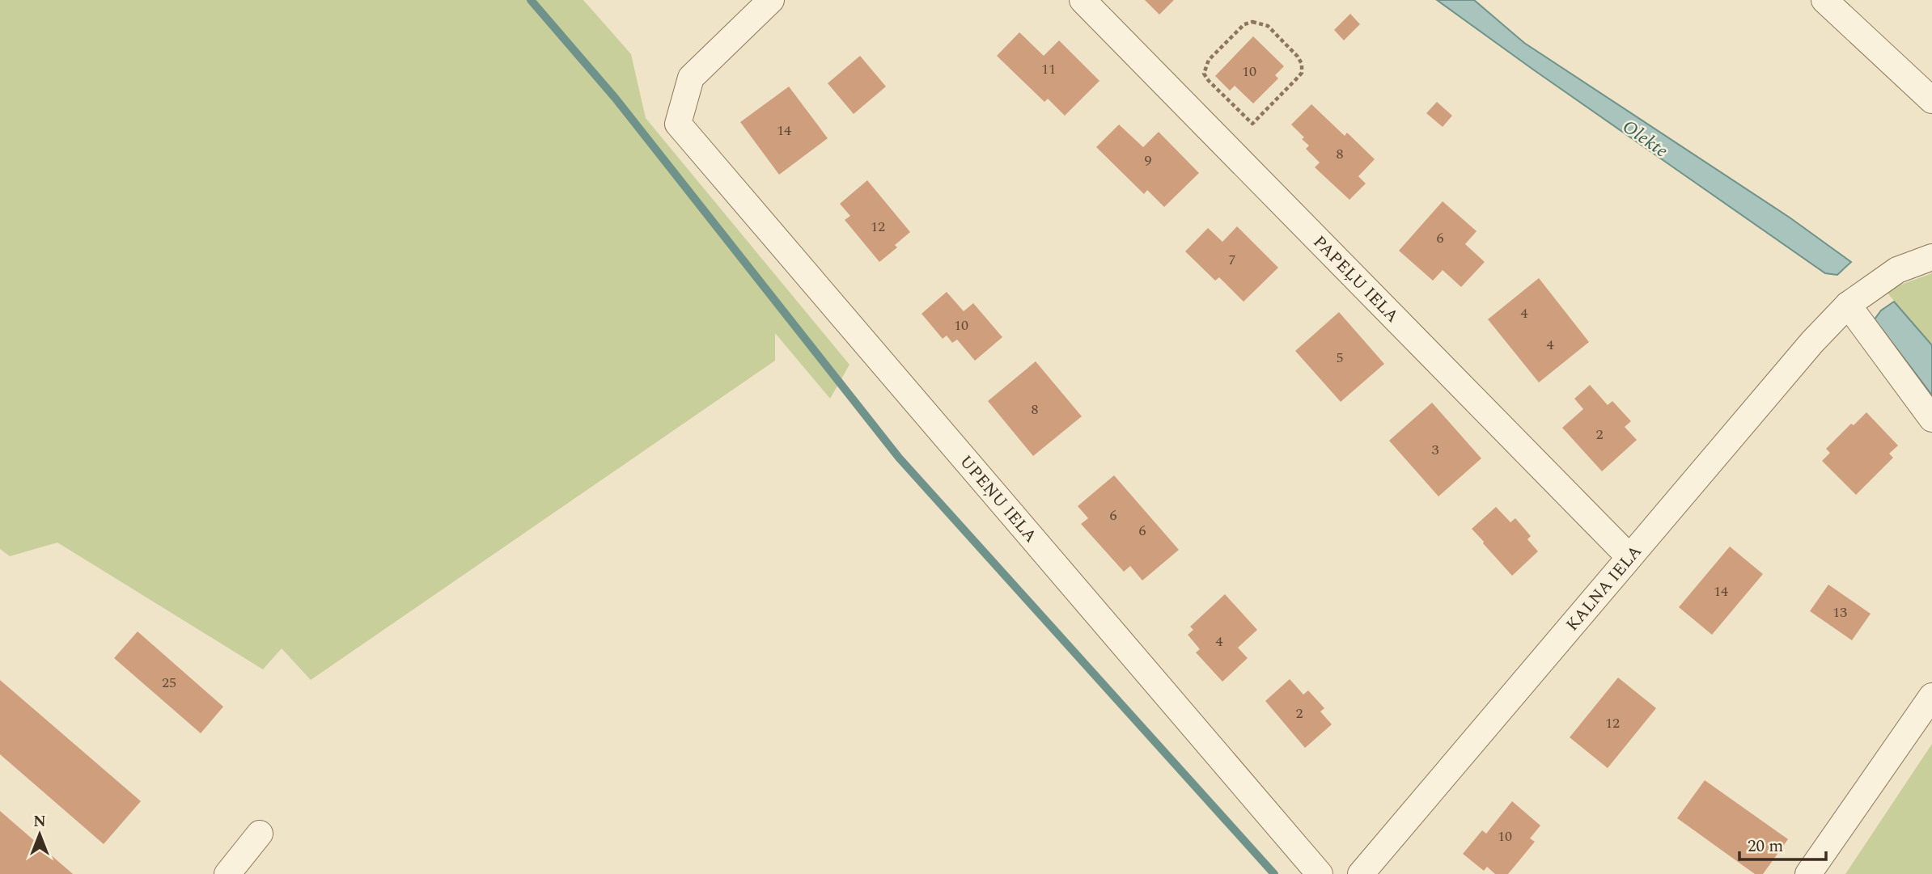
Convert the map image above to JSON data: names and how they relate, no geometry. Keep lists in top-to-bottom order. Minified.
{"streets":{"street":["PAPEĻU IELA","UPEŅU IELA","KALNA IELA"]},"crossings":[["PAPEĻU IELA","KALNA IELA"]],"water":["Olekte"],"house_numbers":["11","10","14","8","9","12","6","7","4","10","4","5","8","2","3","6","6","14","13","4","25","2","12","10"],"scale_bar":"20 m","north":"top"}
